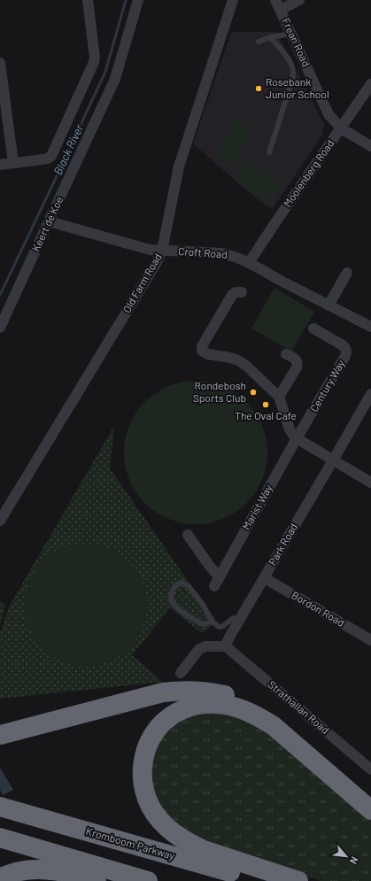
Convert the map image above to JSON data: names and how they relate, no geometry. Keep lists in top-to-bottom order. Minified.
{"streets":{"highway":["Kromboom Parkway"],"street":["Frean Road","Moolenberg Road","Keert de Koe","Croft Road","Old Farm Road","Century Way","Marist Way","Park Road","Bordon Road","Strathallan Road"]},"crossings":[["Frean Road","Moolenberg Road"],["Moolenberg Road","Croft Road"],["Keert de Koe","Croft Road"],["Croft Road","Old Farm Road"],["Century Way","Marist Way"],["Park Road","Bordon Road"],["Park Road","Strathallan Road"]],"water":["Black River"],"places":["Rosebank Junior School","Rondebosh Sports Club","The Oval Cafe"],"north":"bottom right"}
